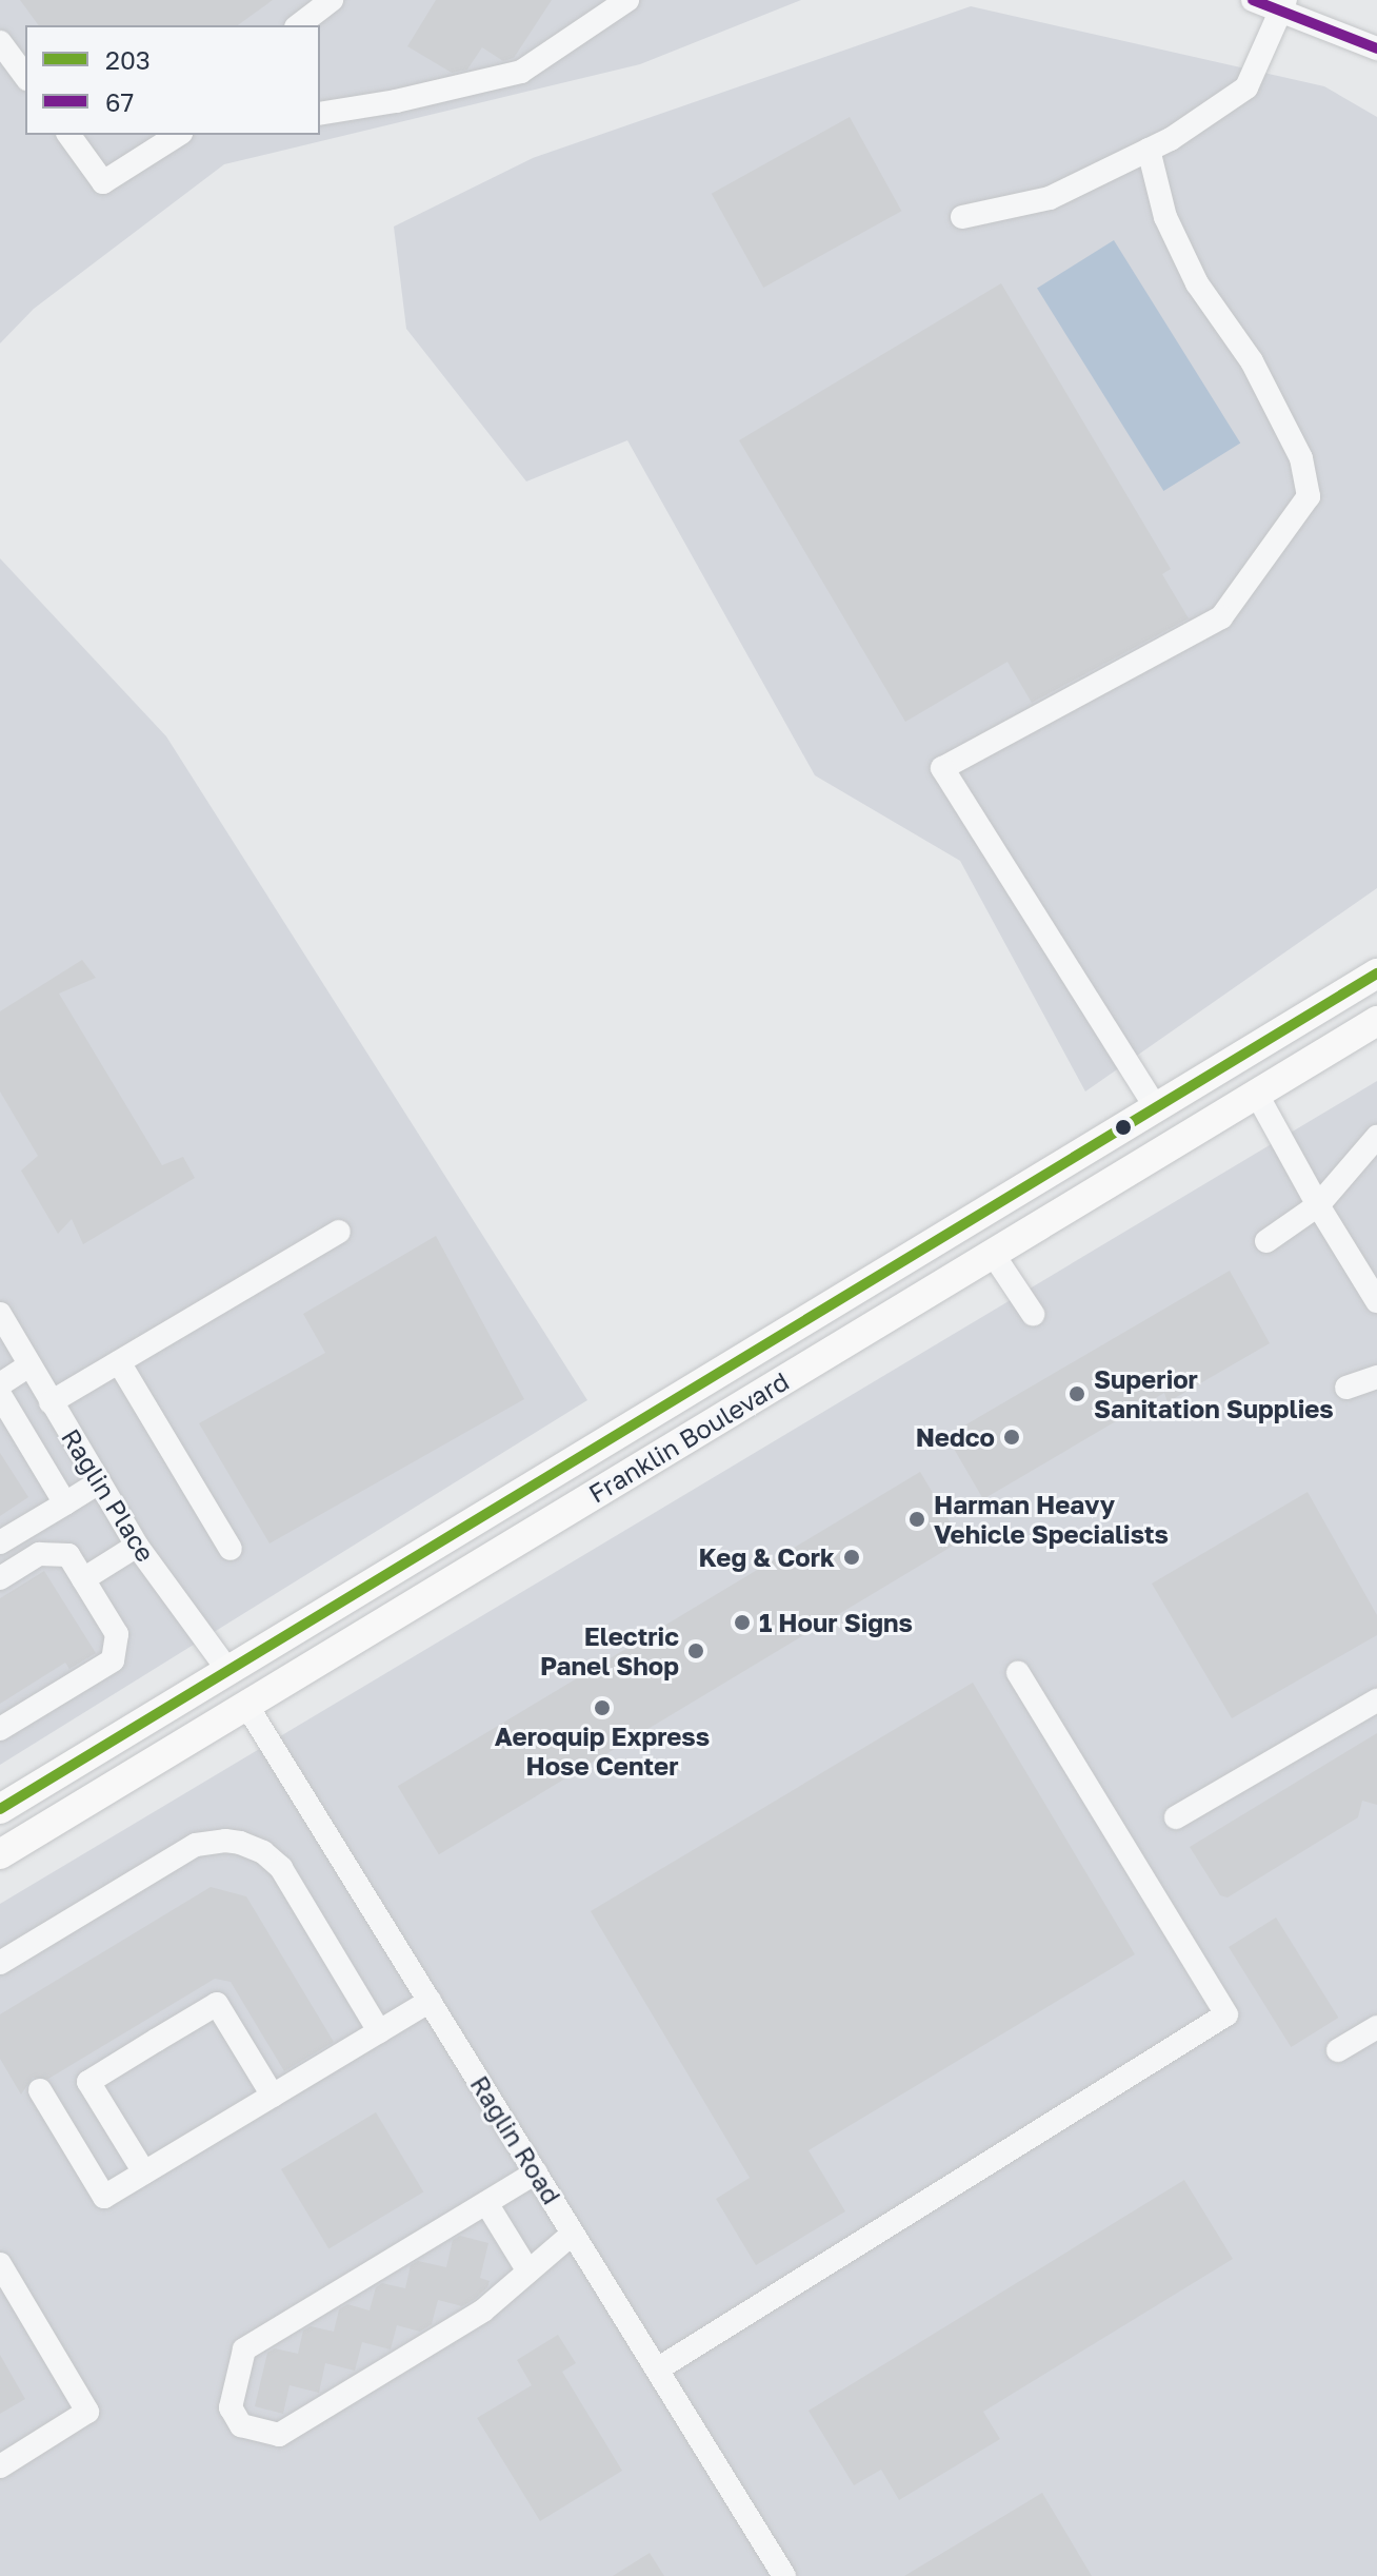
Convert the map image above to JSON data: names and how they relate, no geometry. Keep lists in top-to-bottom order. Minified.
{"streets":{"main road":["Franklin Boulevard"],"street":["Raglin Place","Raglin Road"]},"crossings":[["Franklin Boulevard","Raglin Place"],["Franklin Boulevard","Raglin Road"]],"places":["Superior Sanitation Supplies","Nedco","Harman Heavy Vehicle Specialists","Keg & Cork","1 Hour Signs","Electric Panel Shop","Aeroquip Express Hose Center"],"lines":["transit line 67","transit line 203"],"legend":["203","67"]}
